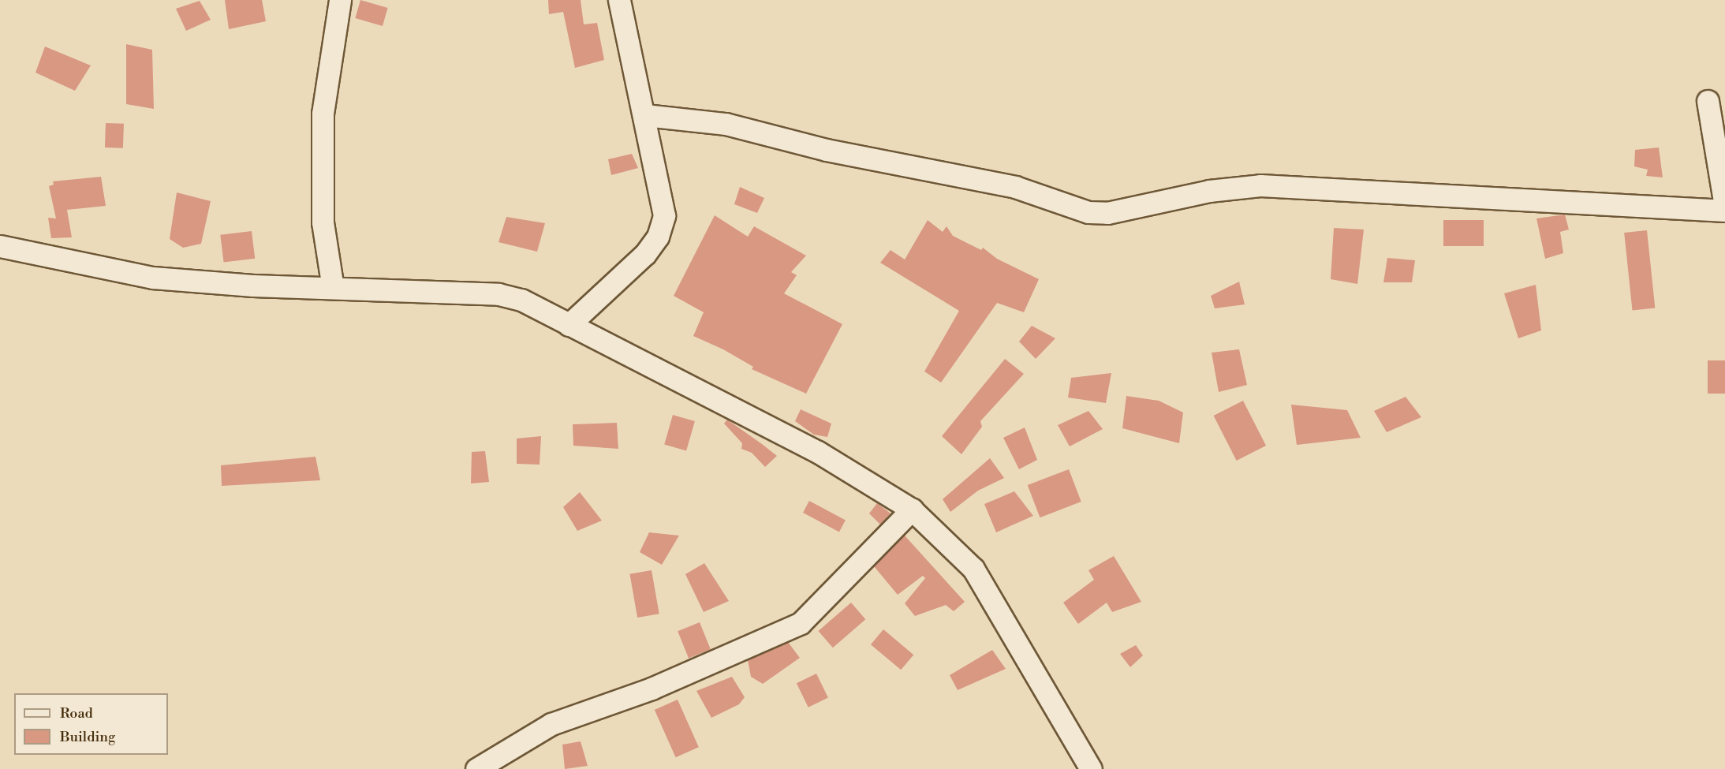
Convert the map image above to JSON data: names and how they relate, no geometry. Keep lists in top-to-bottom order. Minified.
{"legend":["Road","Building"]}
